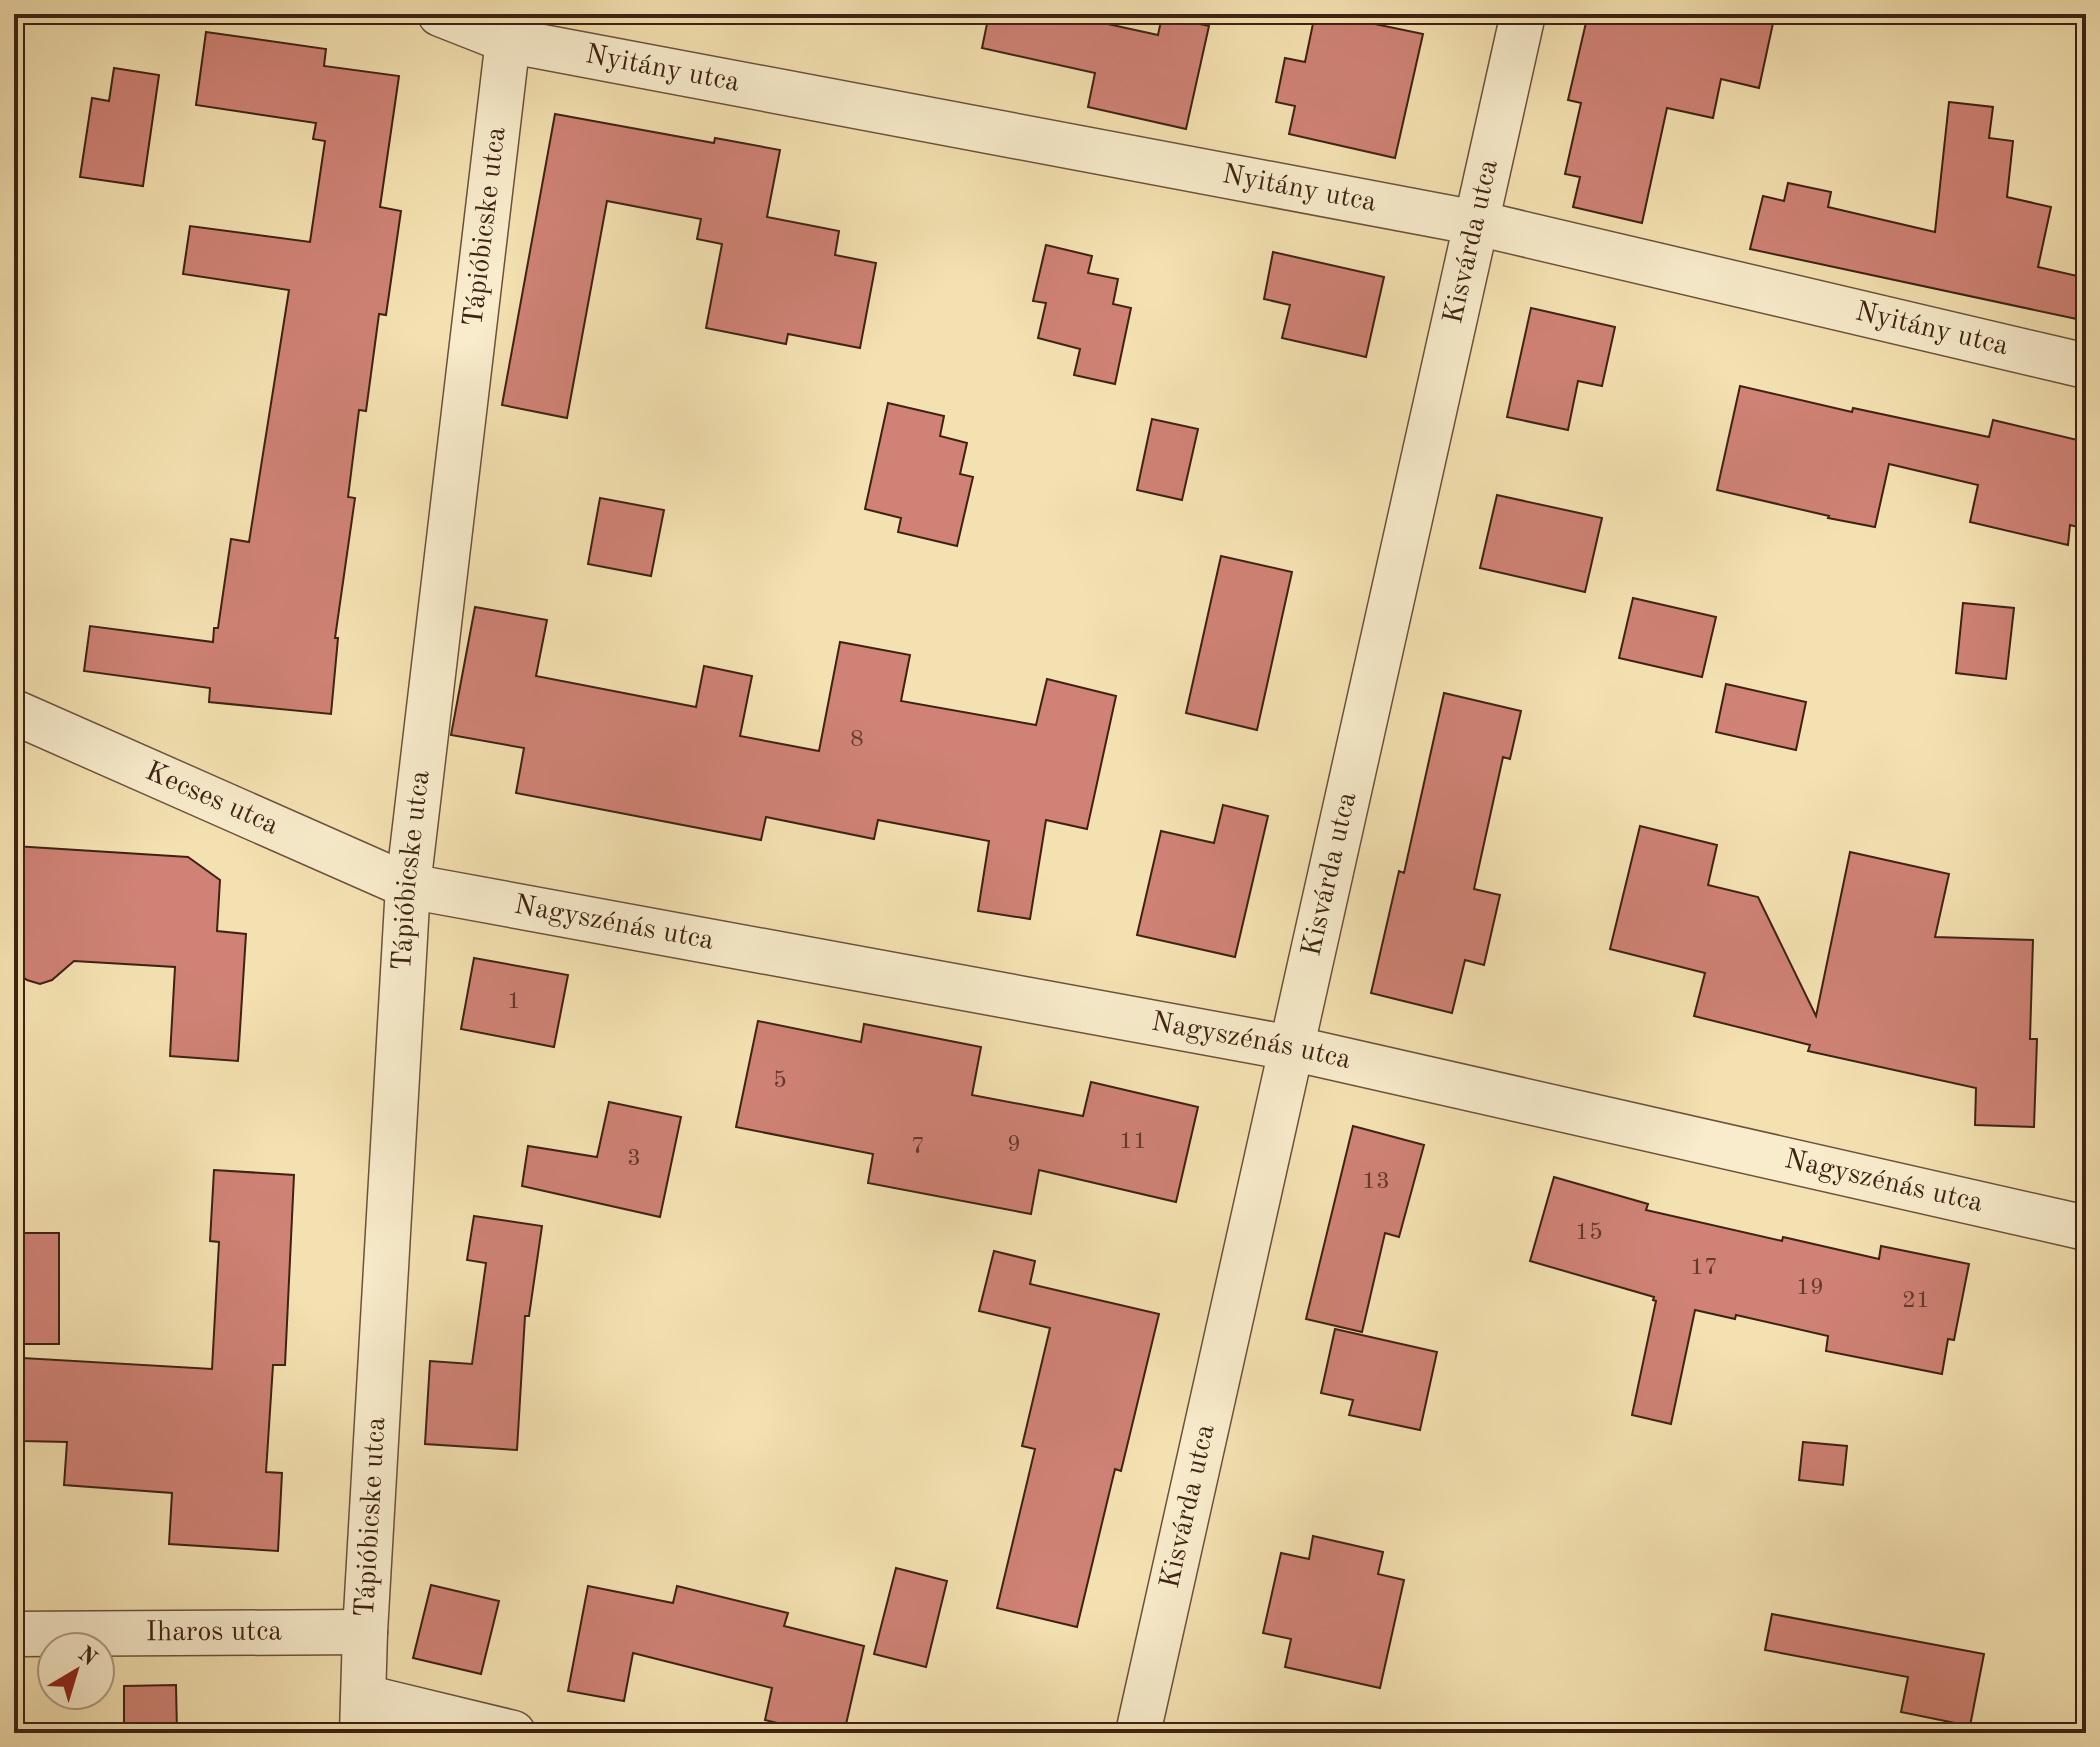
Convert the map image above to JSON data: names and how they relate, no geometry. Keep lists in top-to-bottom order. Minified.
{"streets":{"street":["Nyitány utca","Tápióbicske utca","Kisvárda utca","Kecses utca","Nagyszénás utca","Iharos utca"]},"crossings":[["Nyitány utca","Tápióbicske utca"],["Nyitány utca","Kisvárda utca"],["Tápióbicske utca","Kecses utca"],["Tápióbicske utca","Nagyszénás utca"],["Tápióbicske utca","Iharos utca"],["Kisvárda utca","Nagyszénás utca"],["Kecses utca","Nagyszénás utca"]],"house_numbers":["8","1","5","11","9","7","3","13","15","17","19","21"],"north":"top right"}
